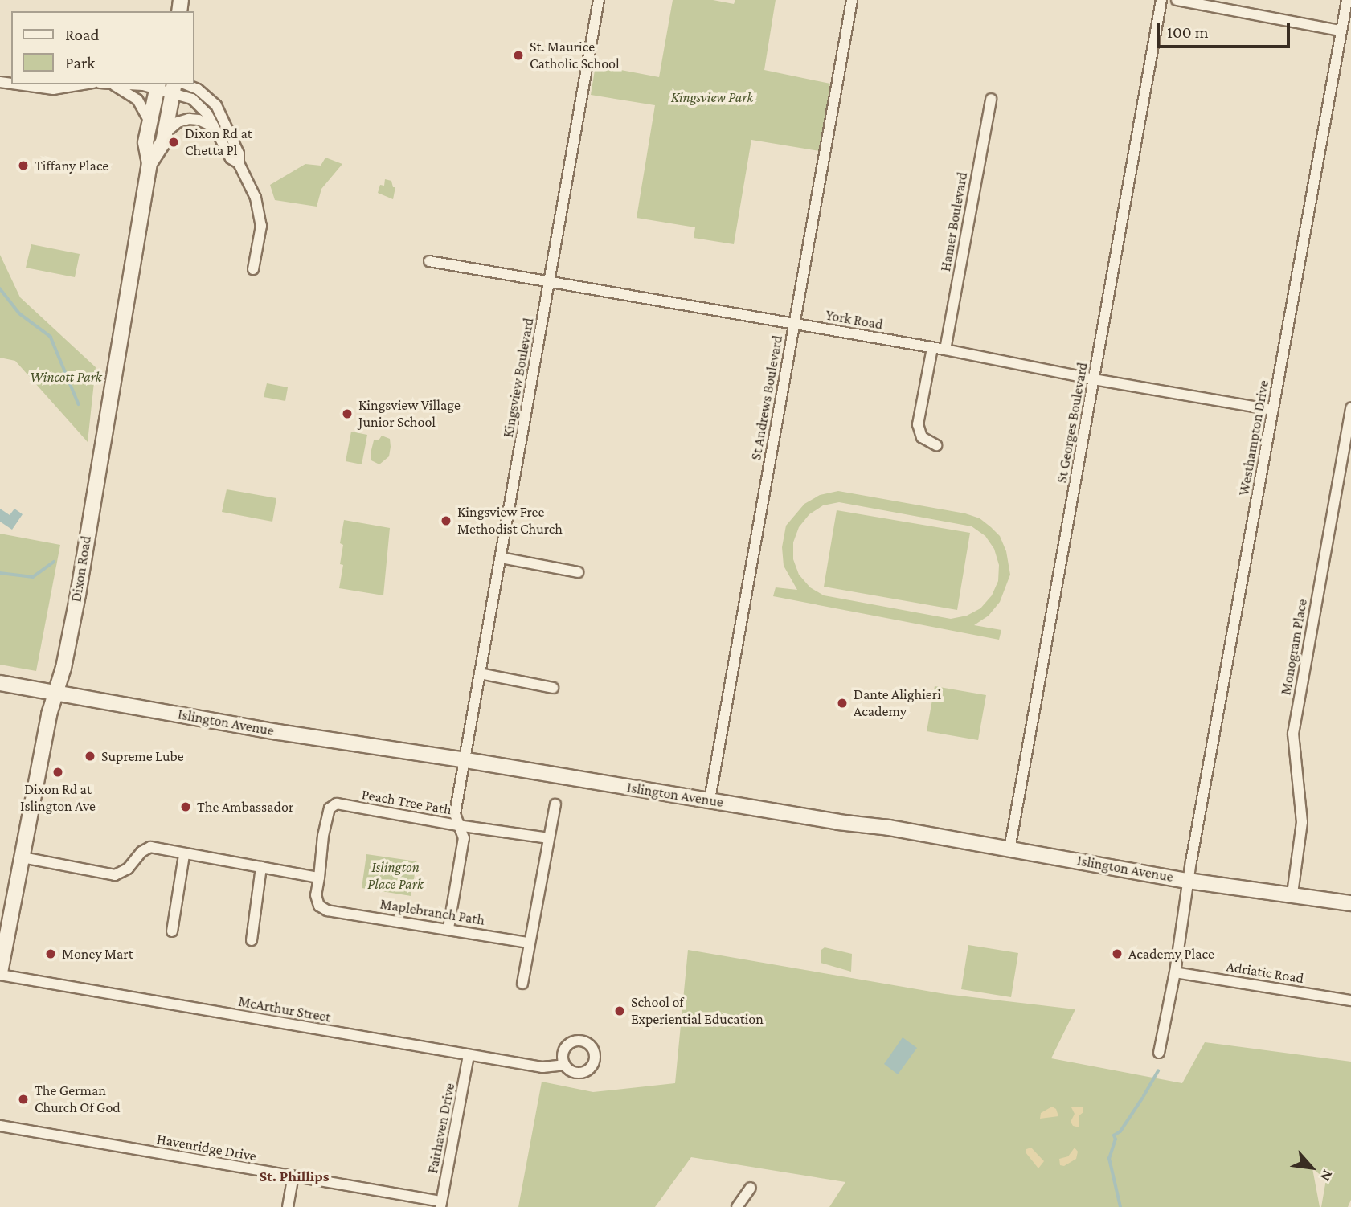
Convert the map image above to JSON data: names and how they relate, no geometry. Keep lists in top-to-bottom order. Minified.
{"streets":{"main road":["Dixon Road","Islington Avenue"],"street":["Hamer Boulevard","York Road","Kingsview Boulevard","St Andrews Boulevard","St Georges Boulevard","Westhampton Drive","Monogram Place","Peach Tree Path","Maplebranch Path","Adriatic Road","McArthur Street","Fairhaven Drive","Havenridge Drive"]},"crossings":[["Hamer Boulevard","York Road"],["York Road","Kingsview Boulevard"],["York Road","St Andrews Boulevard"],["York Road","St Georges Boulevard"],["York Road","Westhampton Drive"],["Kingsview Boulevard","Islington Avenue"],["Kingsview Boulevard","Peach Tree Path"],["Kingsview Boulevard","Maplebranch Path"],["St Andrews Boulevard","Islington Avenue"],["St Georges Boulevard","Islington Avenue"],["Westhampton Drive","Islington Avenue"],["Westhampton Drive","Adriatic Road"],["Dixon Road","Islington Avenue"],["Dixon Road","McArthur Street"],["Monogram Place","Islington Avenue"],["Peach Tree Path","Maplebranch Path"],["McArthur Street","Fairhaven Drive"],["Fairhaven Drive","Havenridge Drive"]],"districts":["St. Phillips"],"parks":["Kingsview Park","Wincott Park","Islington Place Park"],"places":["St. Maurice Catholic School","Dixon Rd at Chetta Pl","Tiffany Place","Kingsview Village Junior School","Kingsview Free Methodist Church","Dante Alighieri Academy","Supreme Lube","Dixon Rd at Islington Ave","The Ambassador","Money Mart","Academy Place","School of Experiential Education","The German Church Of God"],"legend":["Road","Park"],"scale_bar":"100 m","north":"bottom right"}
